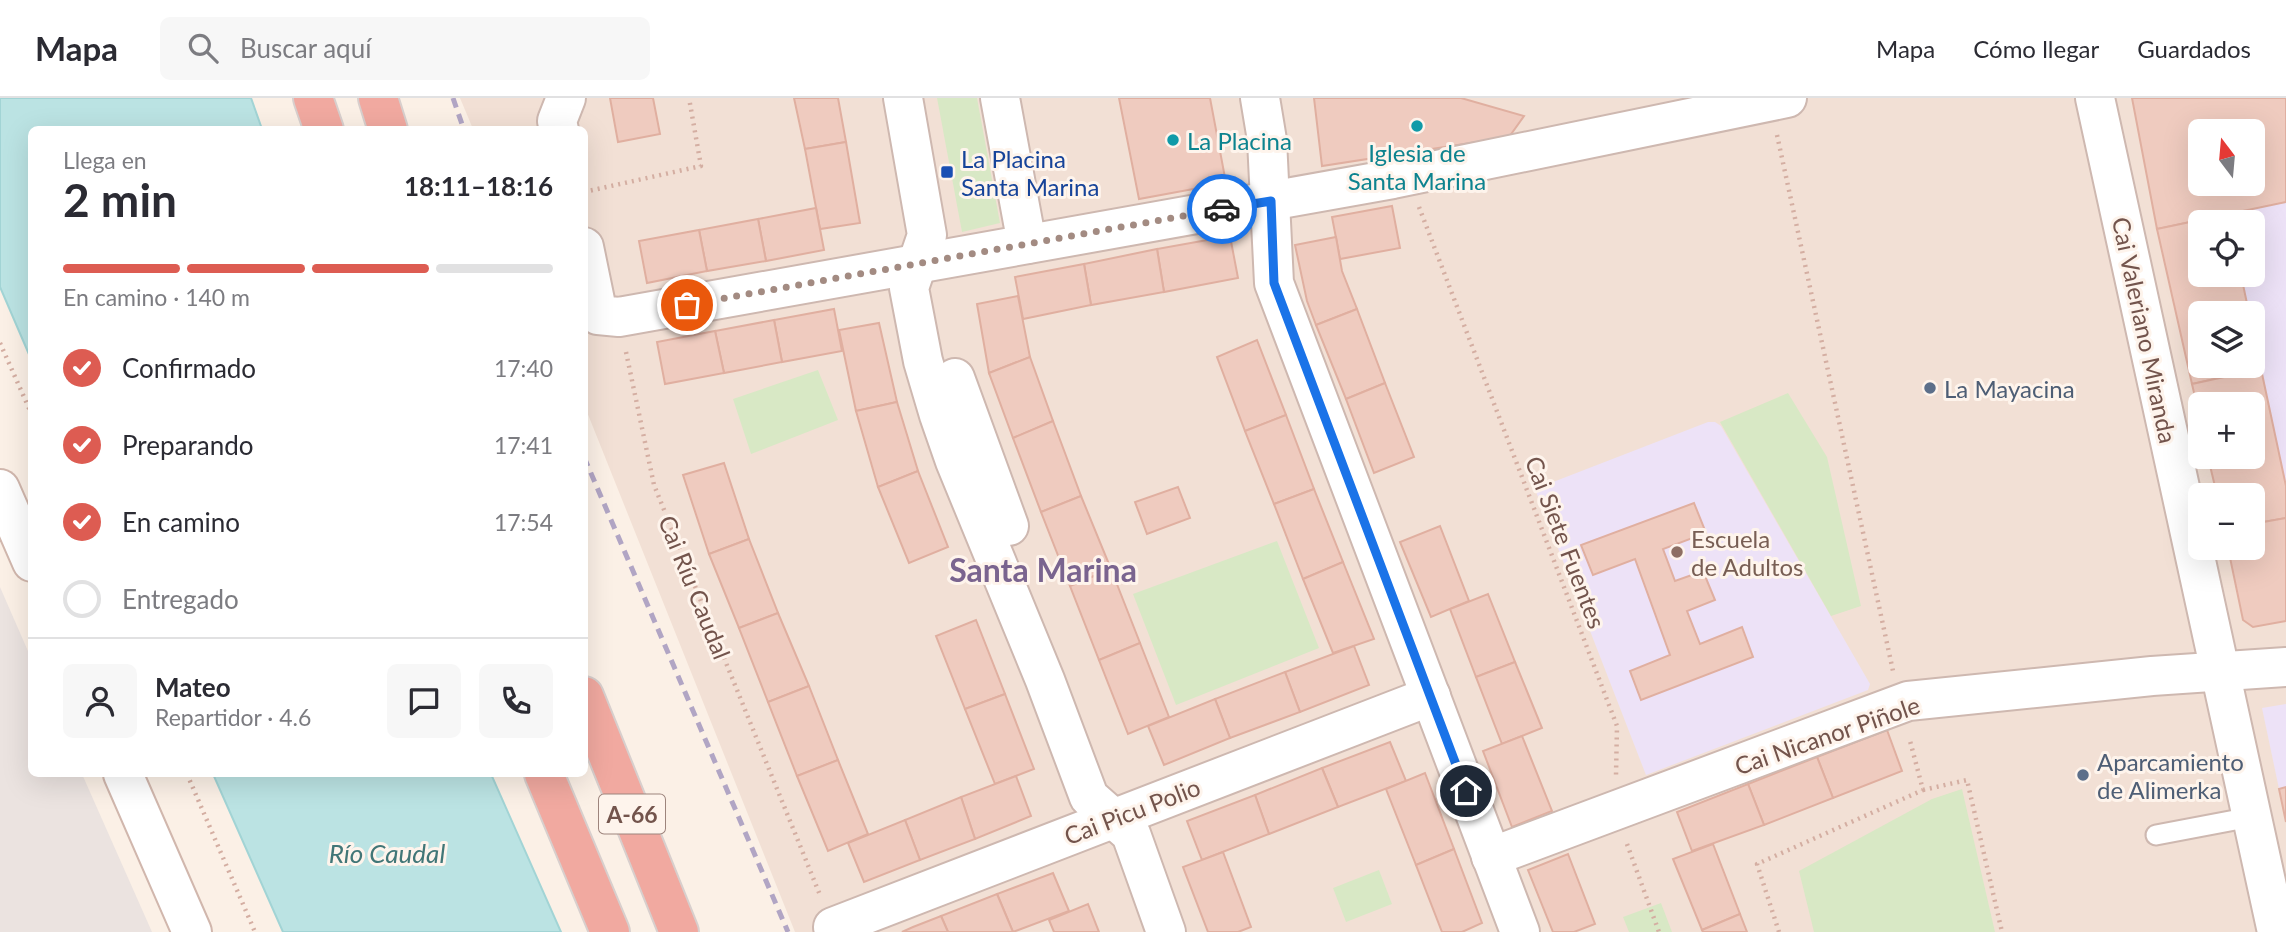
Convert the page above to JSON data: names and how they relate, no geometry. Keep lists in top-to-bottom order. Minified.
{"streets":{"highway":["A-66"],"street":["Cai Valeriano Miranda","Cai Nicanor Piñole","Cai Picu Polio"],"path":["Cai Siete Fuentes","Cai Ríu Caudal"]},"crossings":[["Cai Valeriano Miranda","Cai Nicanor Piñole"],["Cai Siete Fuentes","Cai Nicanor Piñole"],["Cai Ríu Caudal","Cai Picu Polio"]],"districts":["Santa Marina"],"water":["Río Caudal"],"places":{"other":["Iglesia de Santa Marina","La Placina","La Mayacina","Escuela de Adultos","Aparcamiento de Alimerka"],"transit":["La Placina Santa Marina"]},"north":"top","page":{"header":"Mapa","search":"Buscar aquí","nav":["Mapa","Cómo llegar","Guardados"],"map_buttons":["+","−"],"heading":["2 min","Llega en","18:11–18:16"],"panel":["Mateo","Repartidor · 4.6"],"bar":"En camino · 140 m","list":[["Confirmado","17:40"],["Preparando","17:41"],["En camino","17:54"],"Entregado"]}}
